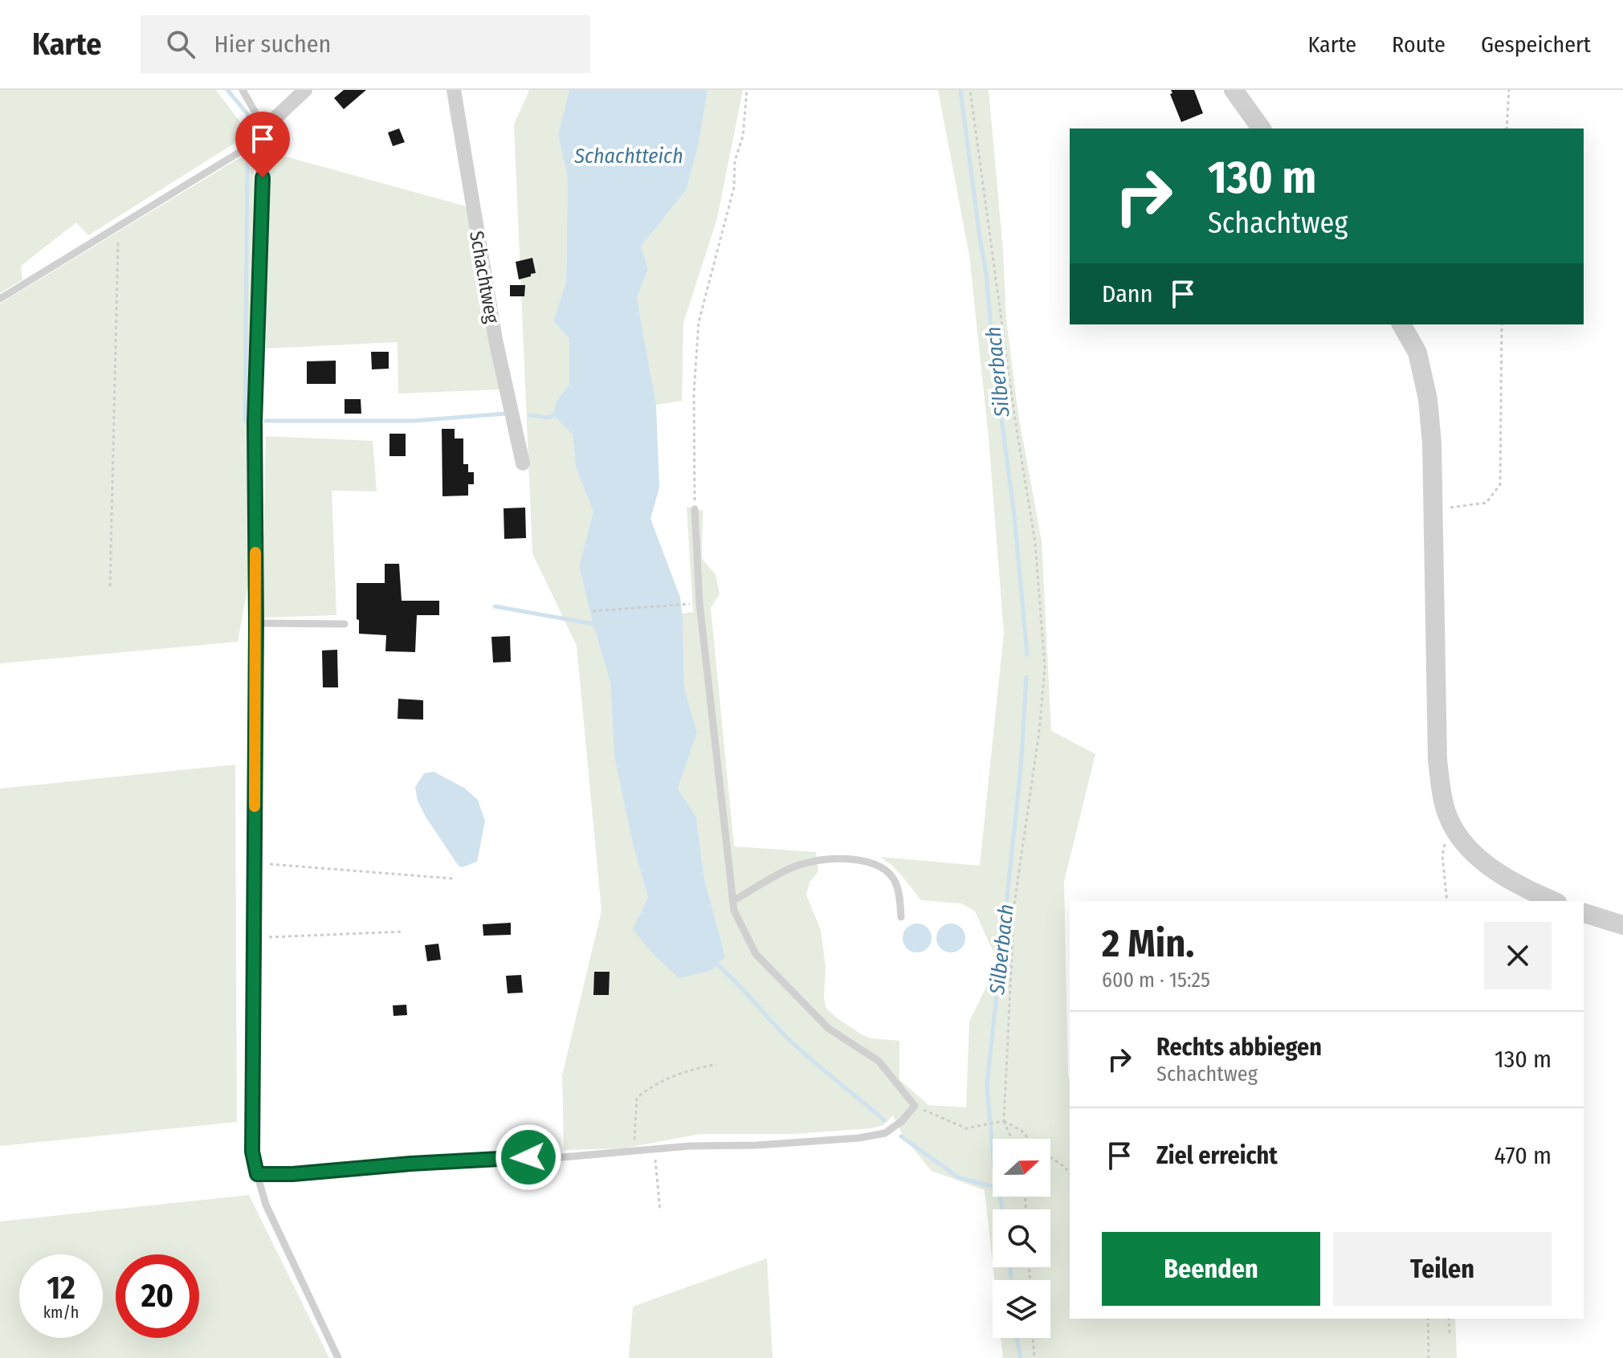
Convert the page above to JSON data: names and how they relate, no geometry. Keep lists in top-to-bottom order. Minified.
{"streets":{"street":["Schachtweg"]},"water":["Schachtteich","Silberbach"],"north":"right","page":{"header":"Karte","search":"Hier suchen","nav":["Karte","Route","Gespeichert"],"turn":["130 m","Schachtweg"],"then":"Dann","heading":["2 Min.","600 m · 15:25"],"list":[{"name":"Rechts abbiegen","note":"Schachtweg","value":"130 m"},{"name":"Ziel erreicht","value":"470 m"}],"buttons":["Beenden","Teilen"],"speed":"12 km/h","limit":"20"}}
